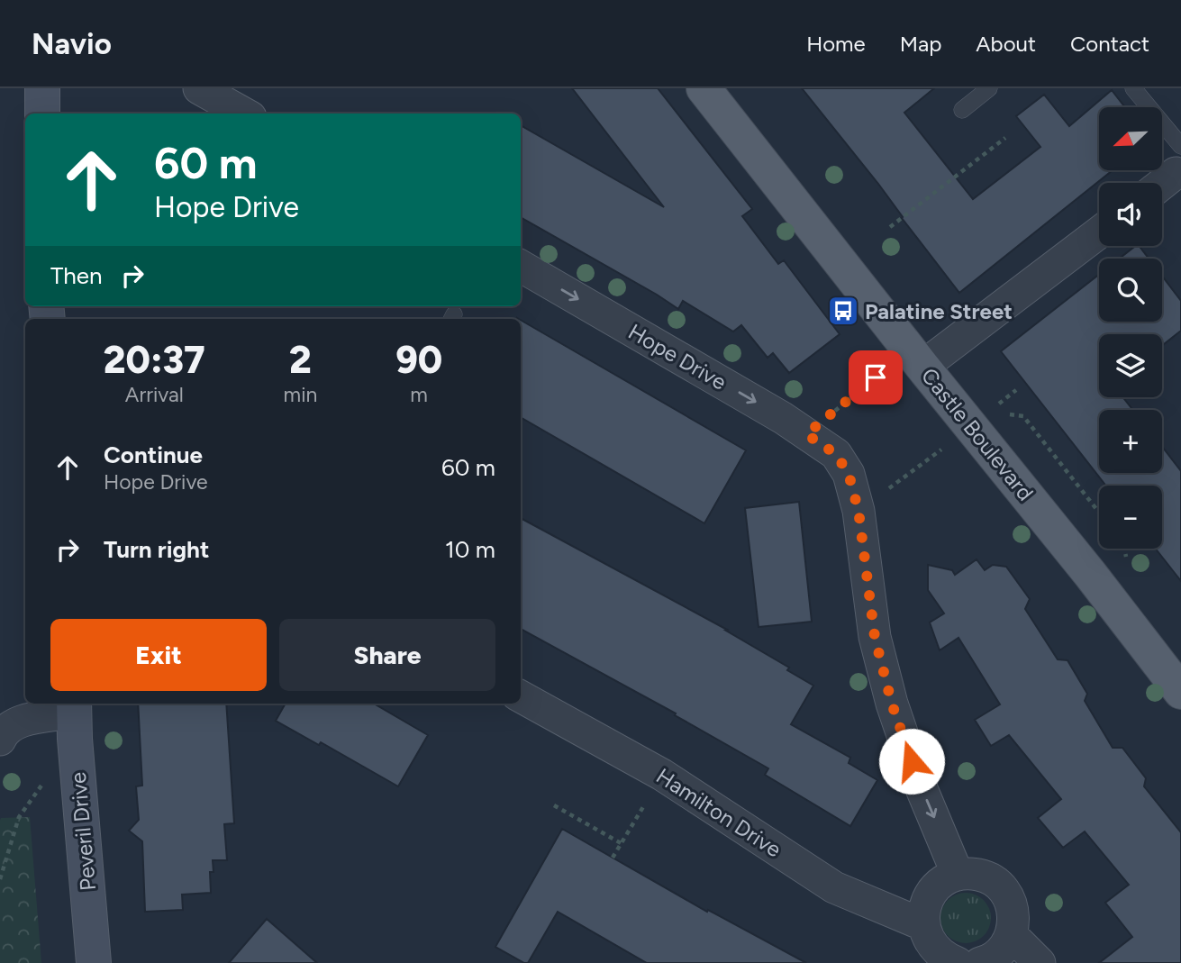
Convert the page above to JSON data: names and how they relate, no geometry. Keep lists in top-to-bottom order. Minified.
{"streets":{"main road":["Castle Boulevard"],"street":["Hope Drive","Hamilton Drive","Peveril Drive"]},"one_way":["Hope Drive"],"places":{"bus stop":["Palatine Street"]},"north":"bottom left","page":{"header":"Navio","nav":["Home","Map","About","Contact"],"map_buttons":["+","−"],"turn":["60 m","Hope Drive"],"then":"Then","eta":["20:37","Arrival","2","min","90","m"],"list":[{"name":"Continue","note":"Hope Drive","value":"60 m"},{"name":"Turn right","value":"10 m"}],"buttons":["Exit","Share"]}}
